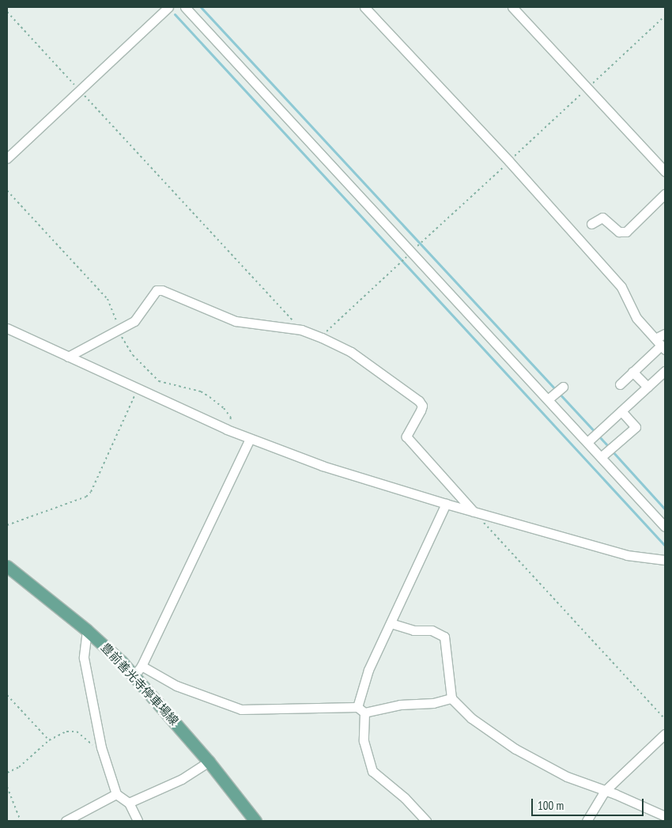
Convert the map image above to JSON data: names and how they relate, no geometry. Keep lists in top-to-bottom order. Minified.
{"streets":{"main road":["豊前善光寺停車場線"]},"scale_bar":"100 m"}
